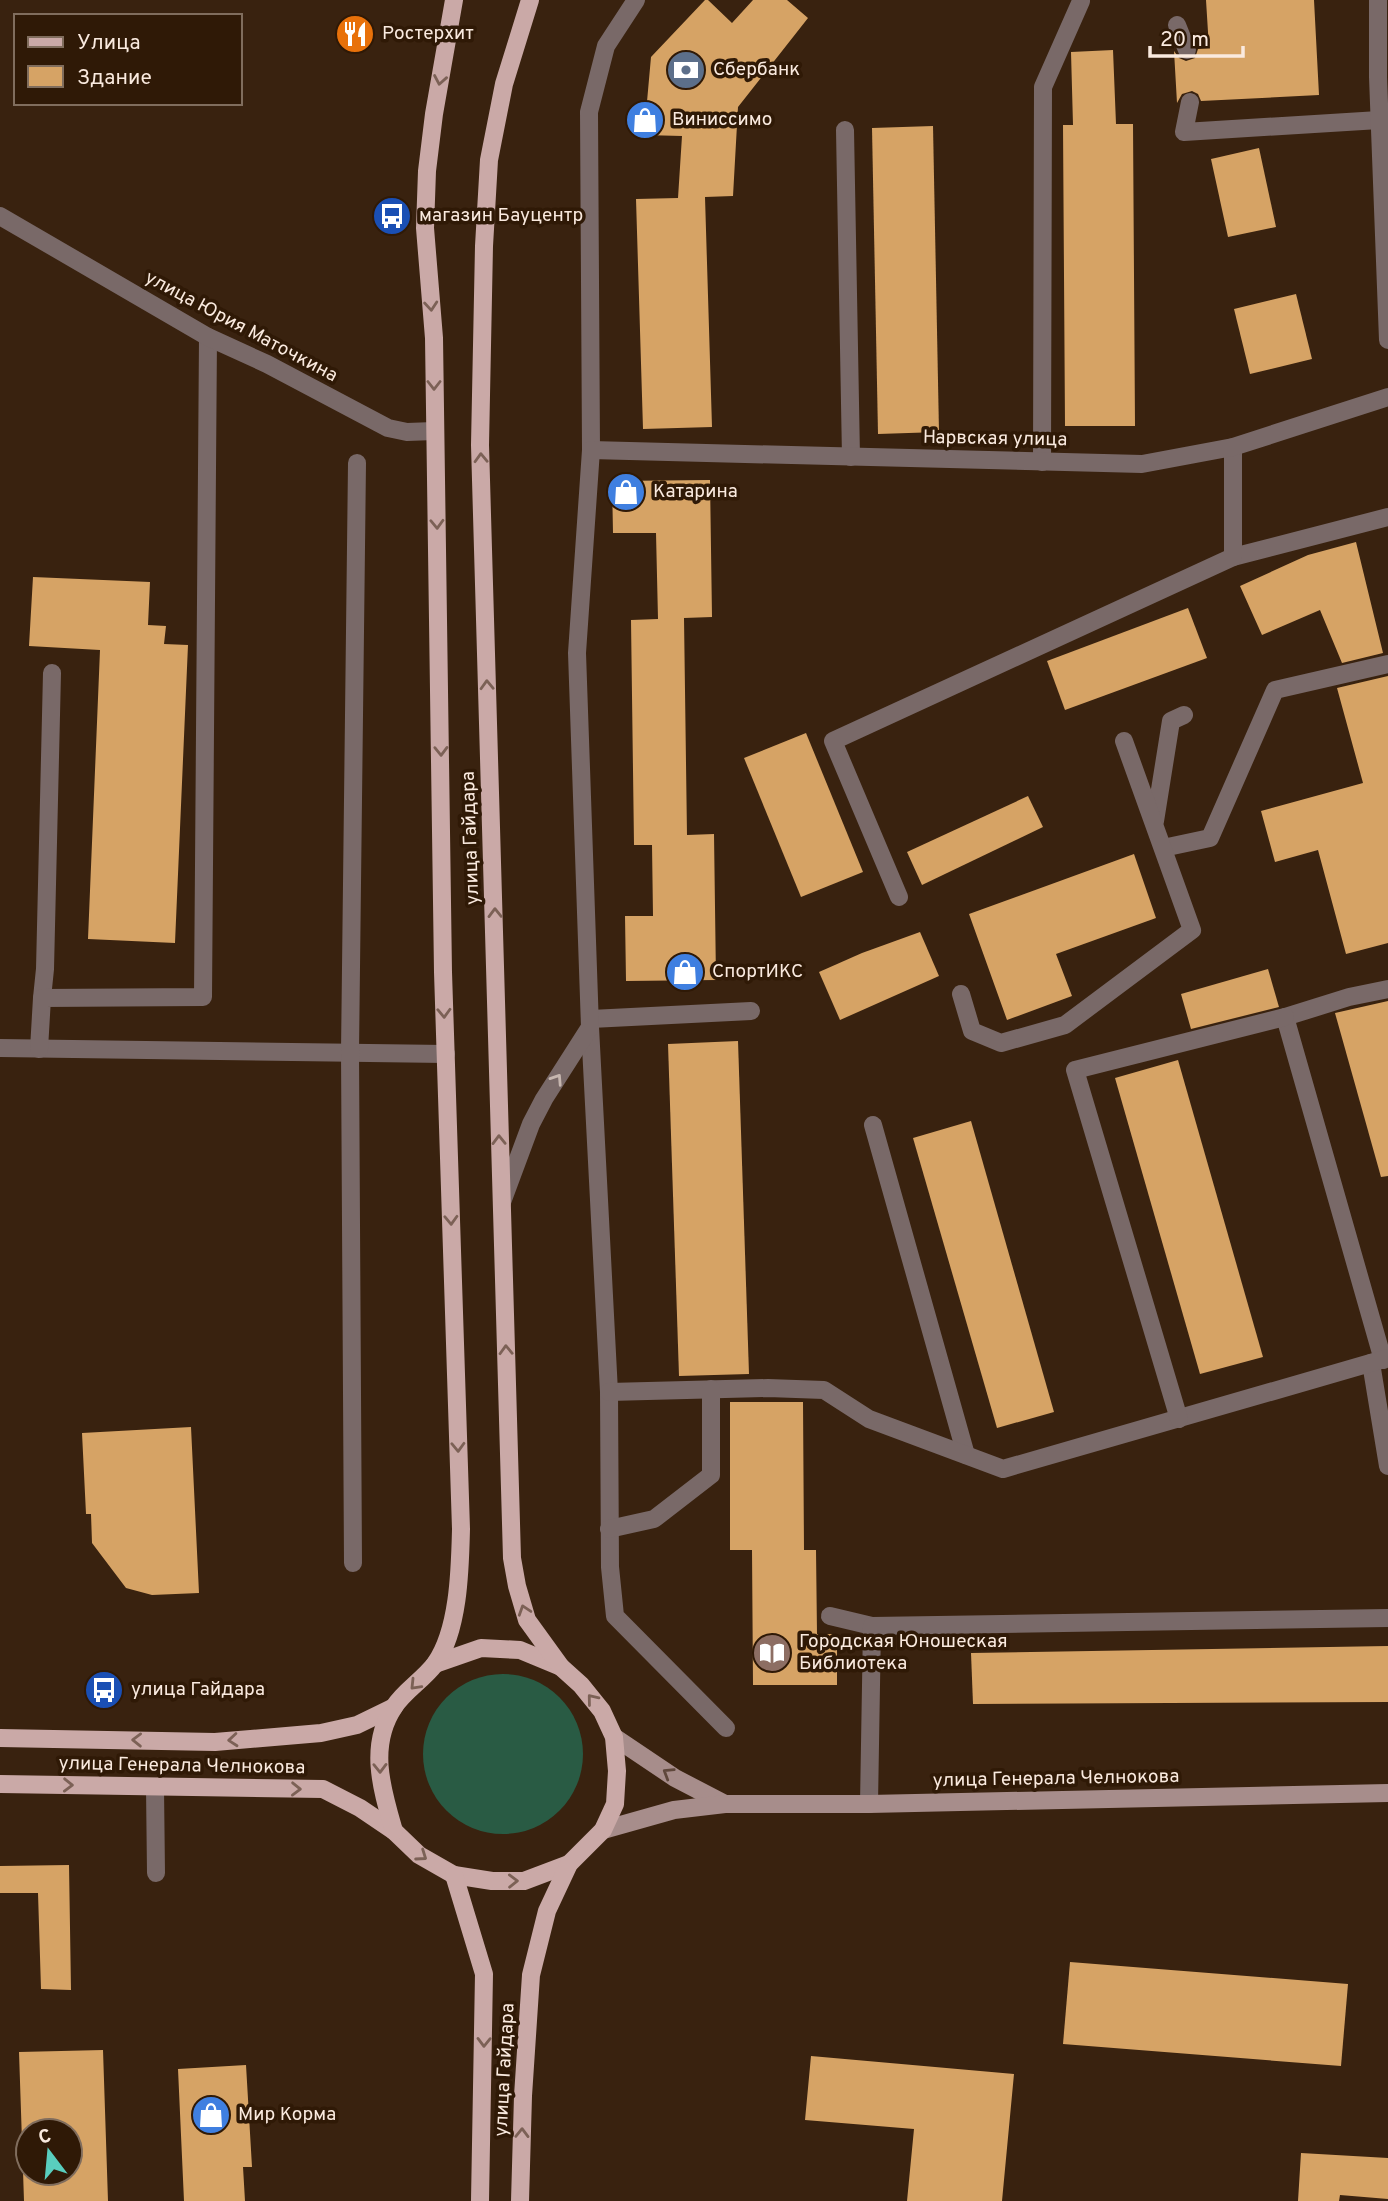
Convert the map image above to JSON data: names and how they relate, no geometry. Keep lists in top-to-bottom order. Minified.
{"streets":{"main road":["улица Гайдара","улица Генерала Челнокова"],"street":["улица Юрия Маточкина","Нарвская улица"]},"crossings":[["улица Юрия Маточкина","улица Гайдара"],["улица Гайдара","улица Генерала Челнокова"]],"places":{"restaurant":["Ростерхит"],"bank":["Сбербанк"],"shop":["Виниссимо","Катарина","СпортИКС","Мир Корма"],"bus stop":["магазин Бауцентр","улица Гайдара"],"library":["Городская Юношеская Библиотека"]},"legend":["Улица","Здание"],"scale_bar":"20 m","north":"top"}
